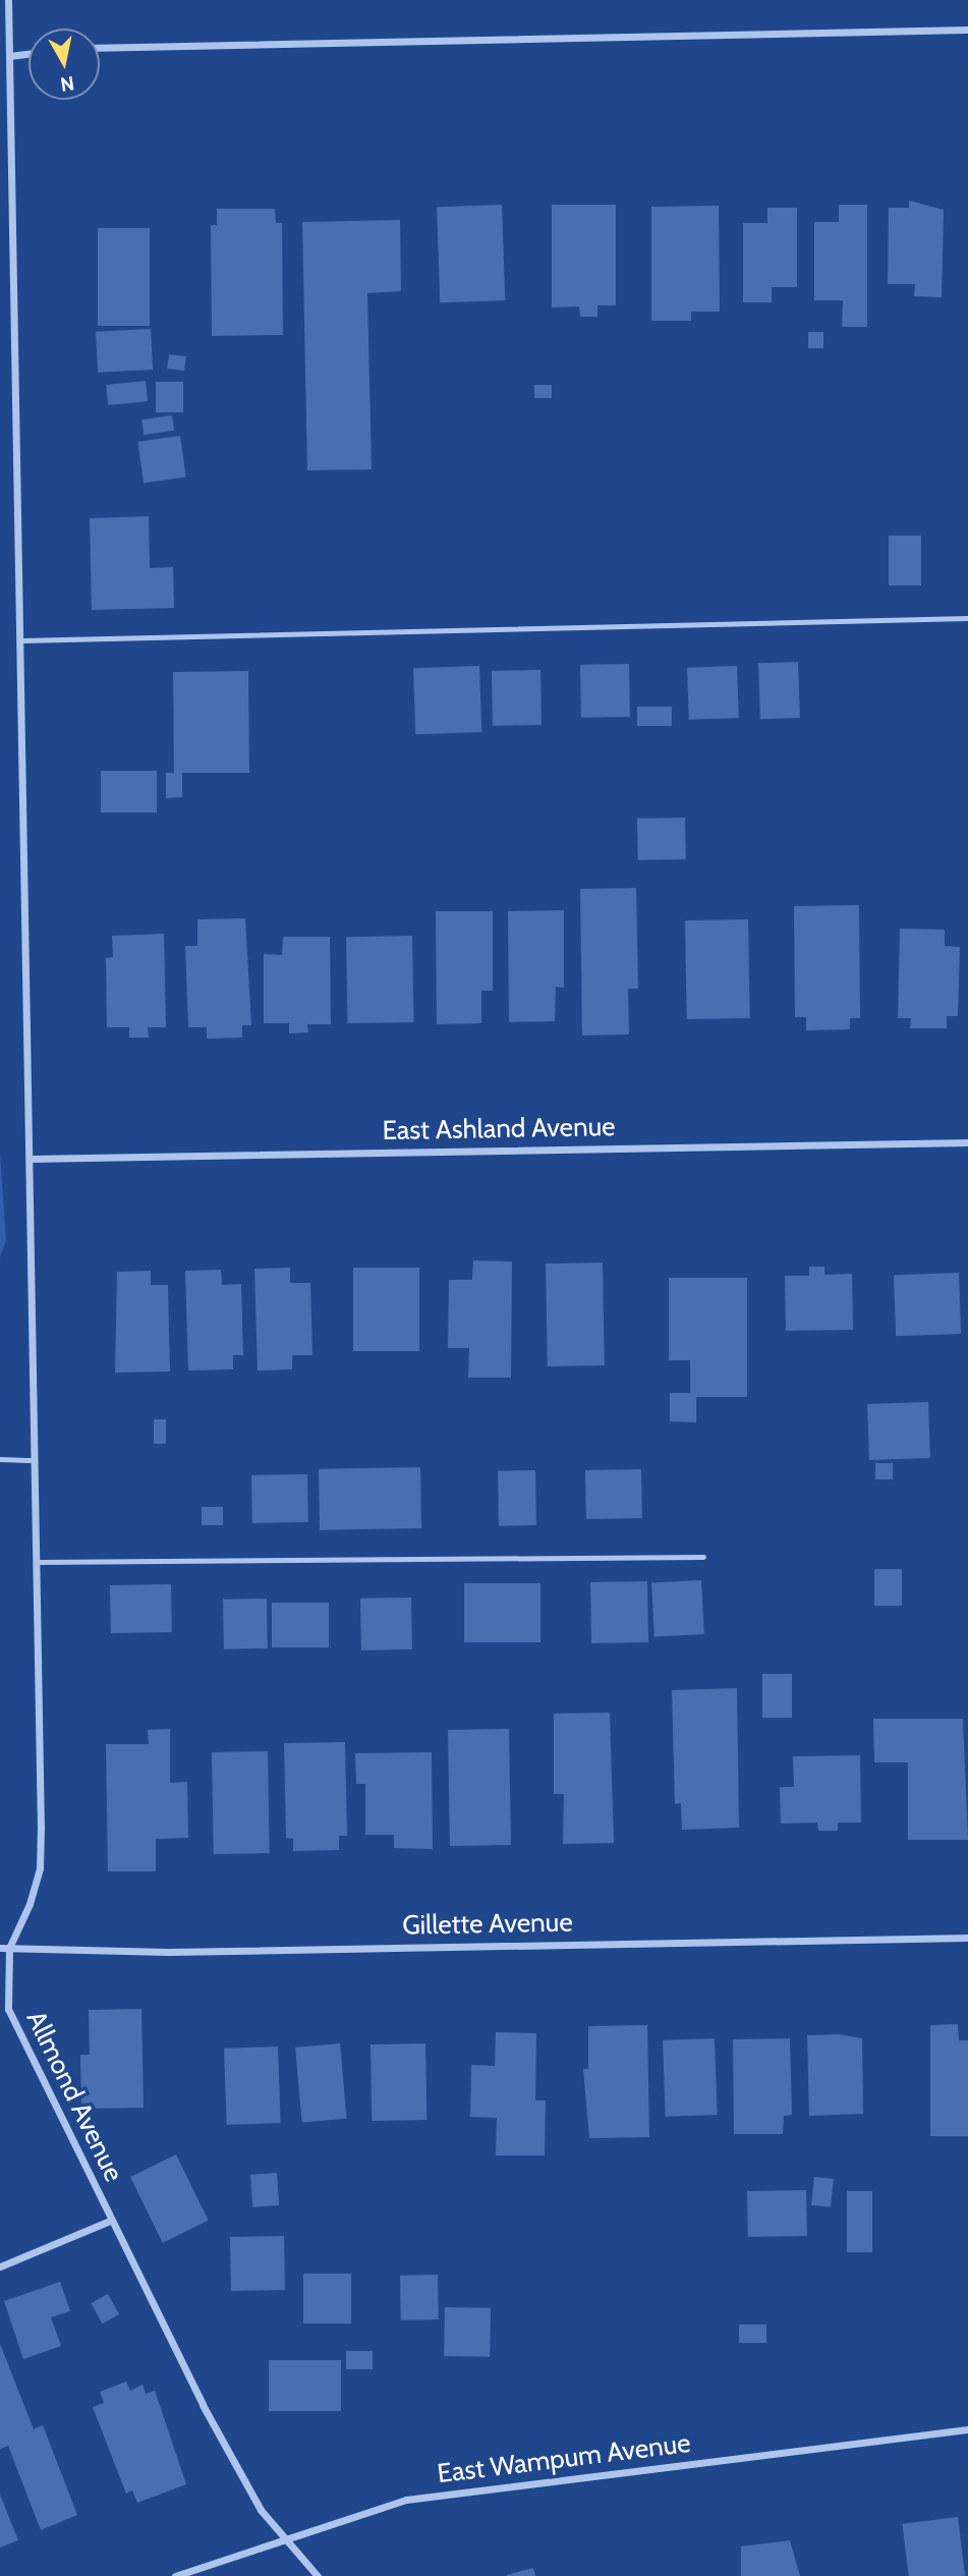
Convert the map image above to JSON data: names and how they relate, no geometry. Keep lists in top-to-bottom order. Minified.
{"streets":{"street":["East Ashland Avenue","Gillette Avenue","Allmond Avenue","East Wampum Avenue"]},"crossings":[["East Ashland Avenue","Allmond Avenue"],["Gillette Avenue","Allmond Avenue"],["Allmond Avenue","East Wampum Avenue"]],"north":"bottom"}
